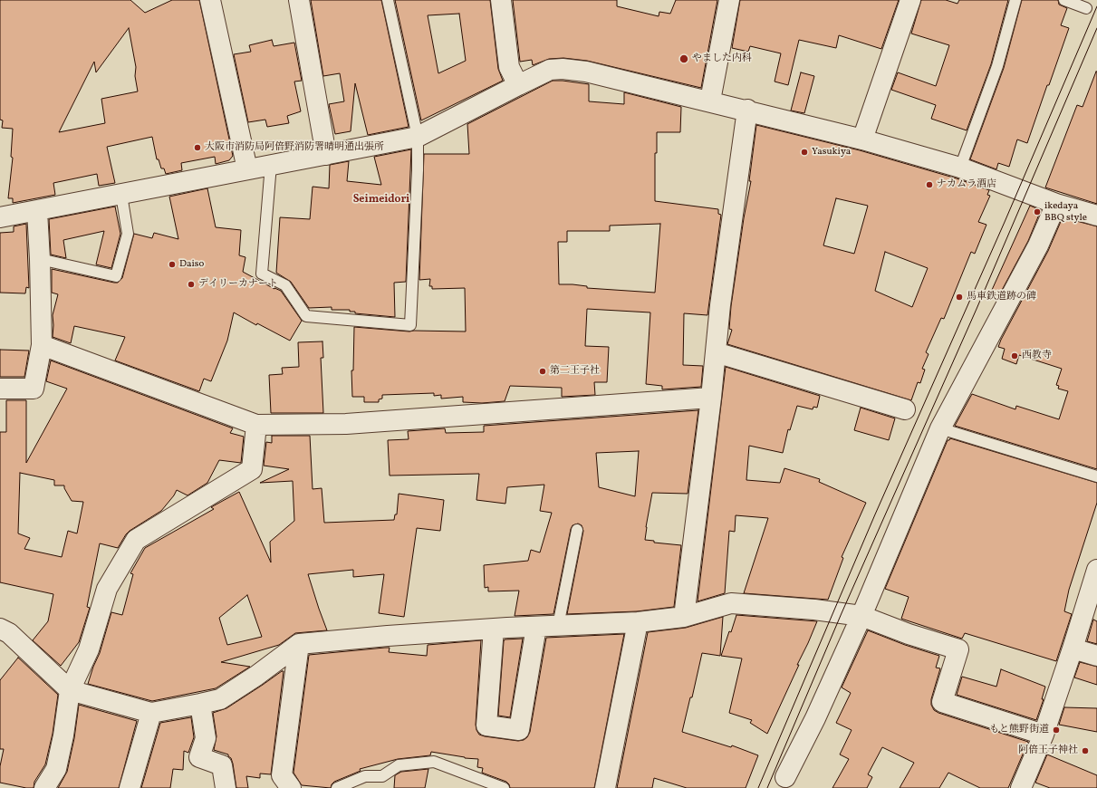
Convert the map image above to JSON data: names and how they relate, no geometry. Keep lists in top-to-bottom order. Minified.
{"districts":["Seimeidori"],"places":["やました内科","大阪市消防局阿倍野消防署晴明通出張所","Yasukiya","ナカムラ酒店","ikedaya BBQ style","Daiso","デイリーカナート","馬車鉄道跡の碑","西教寺","第二王子社","もと熊野街道","阿倍王子神社"]}
